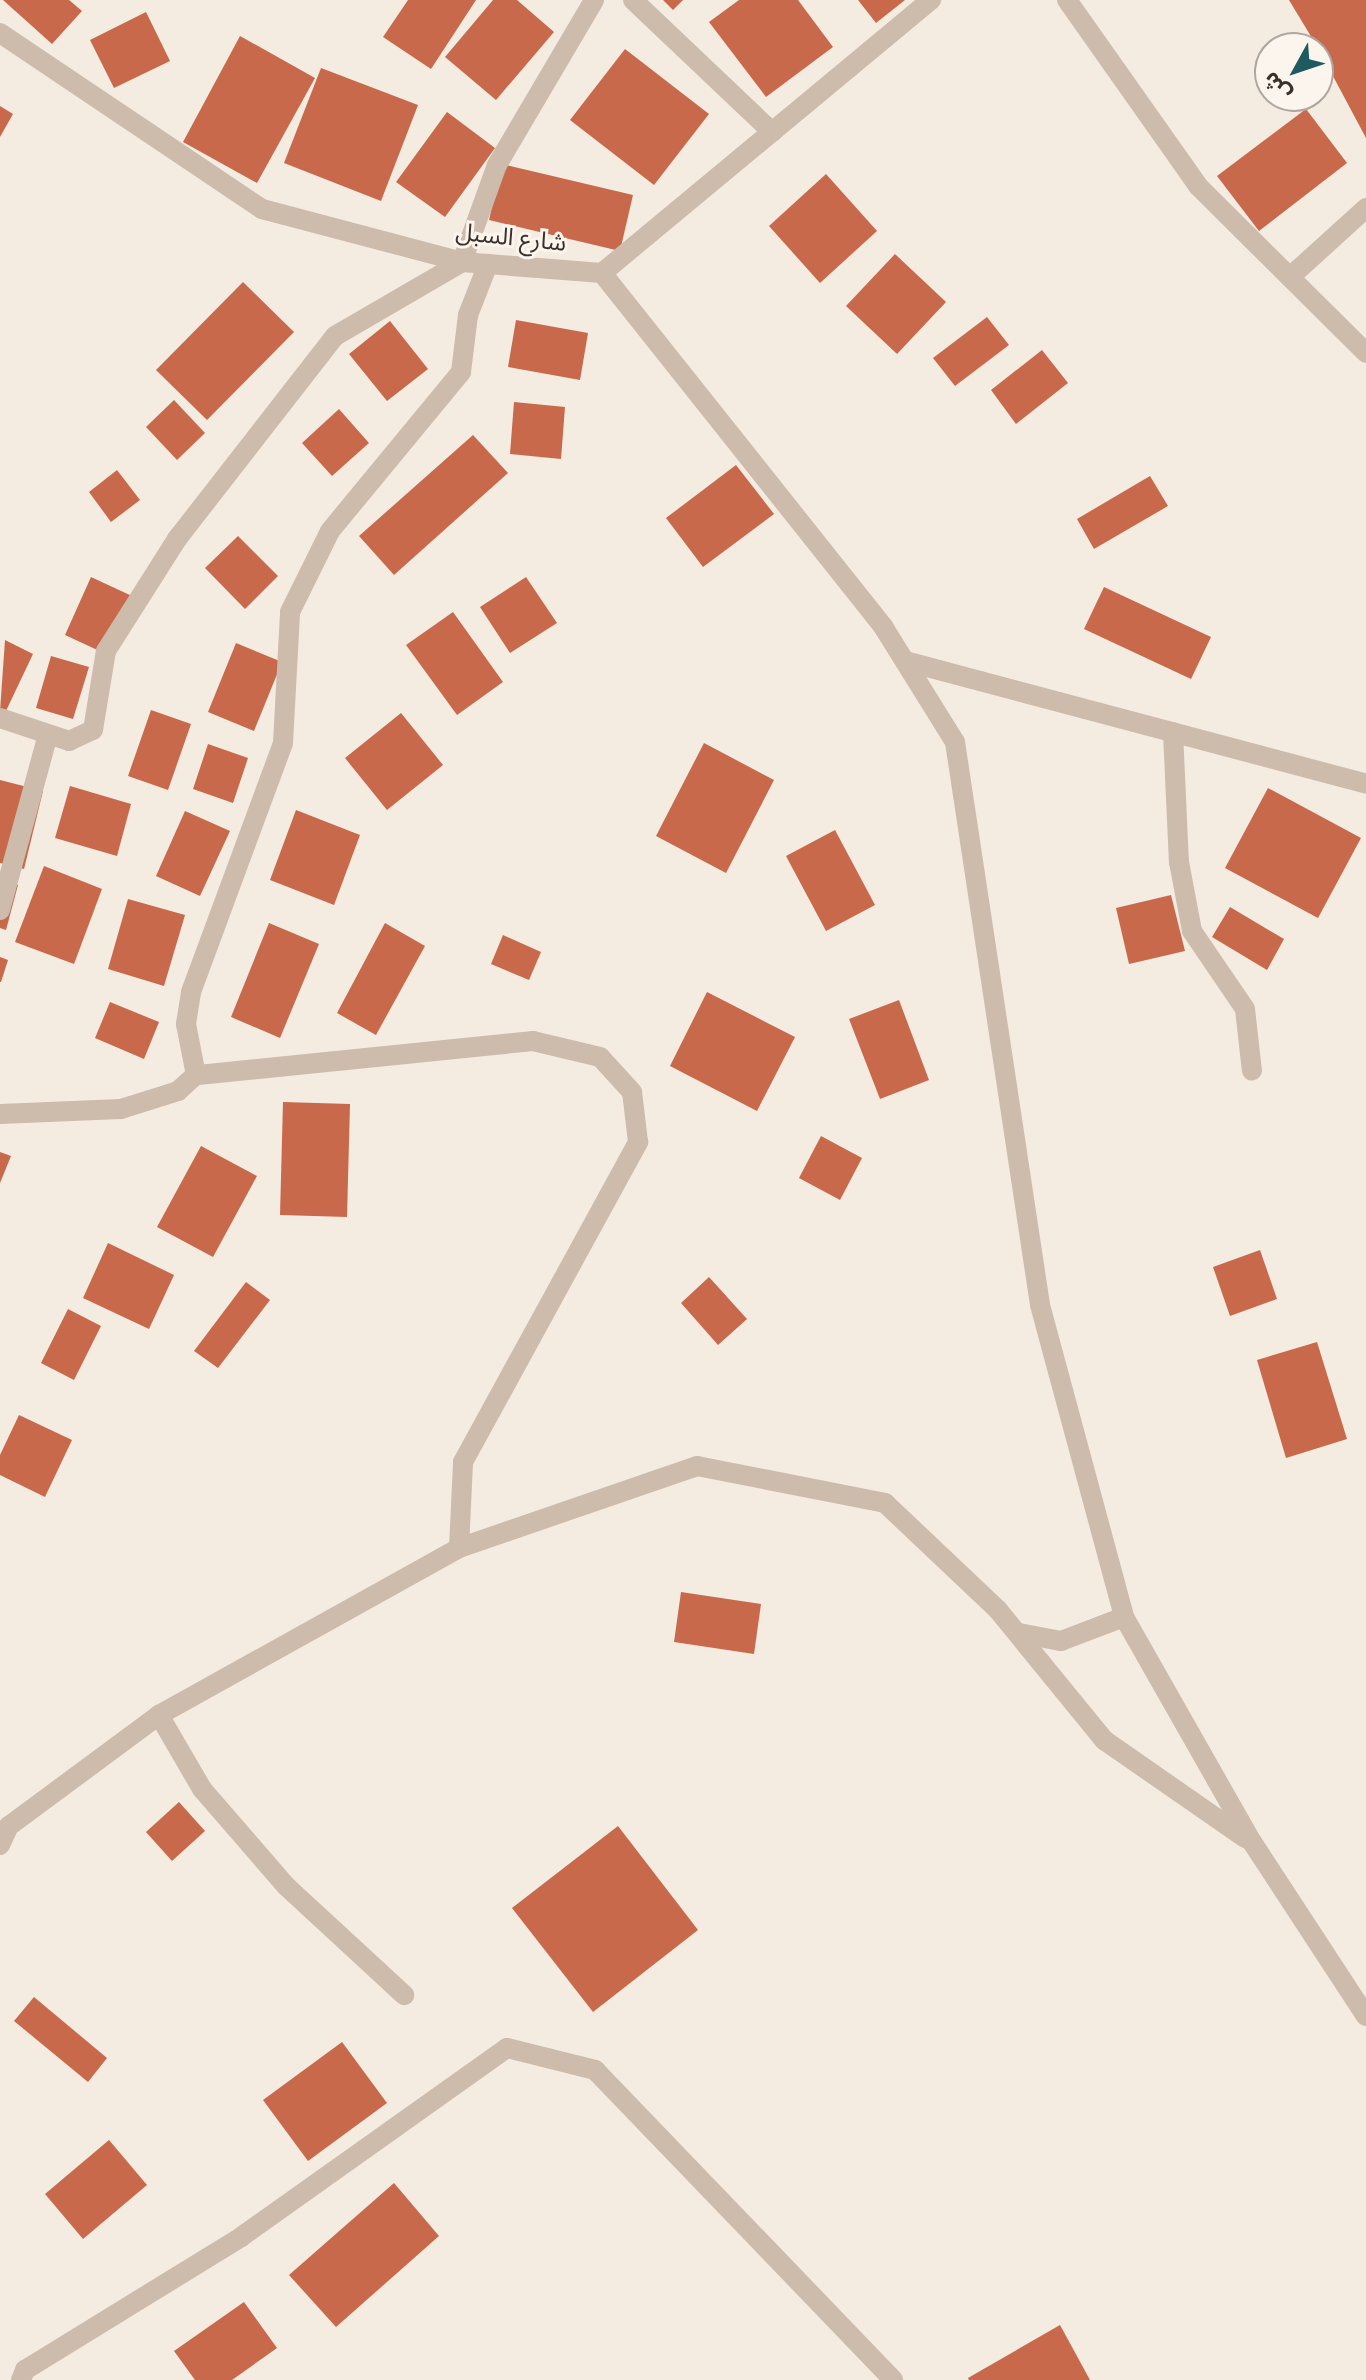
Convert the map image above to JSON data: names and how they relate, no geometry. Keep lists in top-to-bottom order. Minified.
{"streets":{"street":["شارع السبل"]},"north":"bottom left"}
